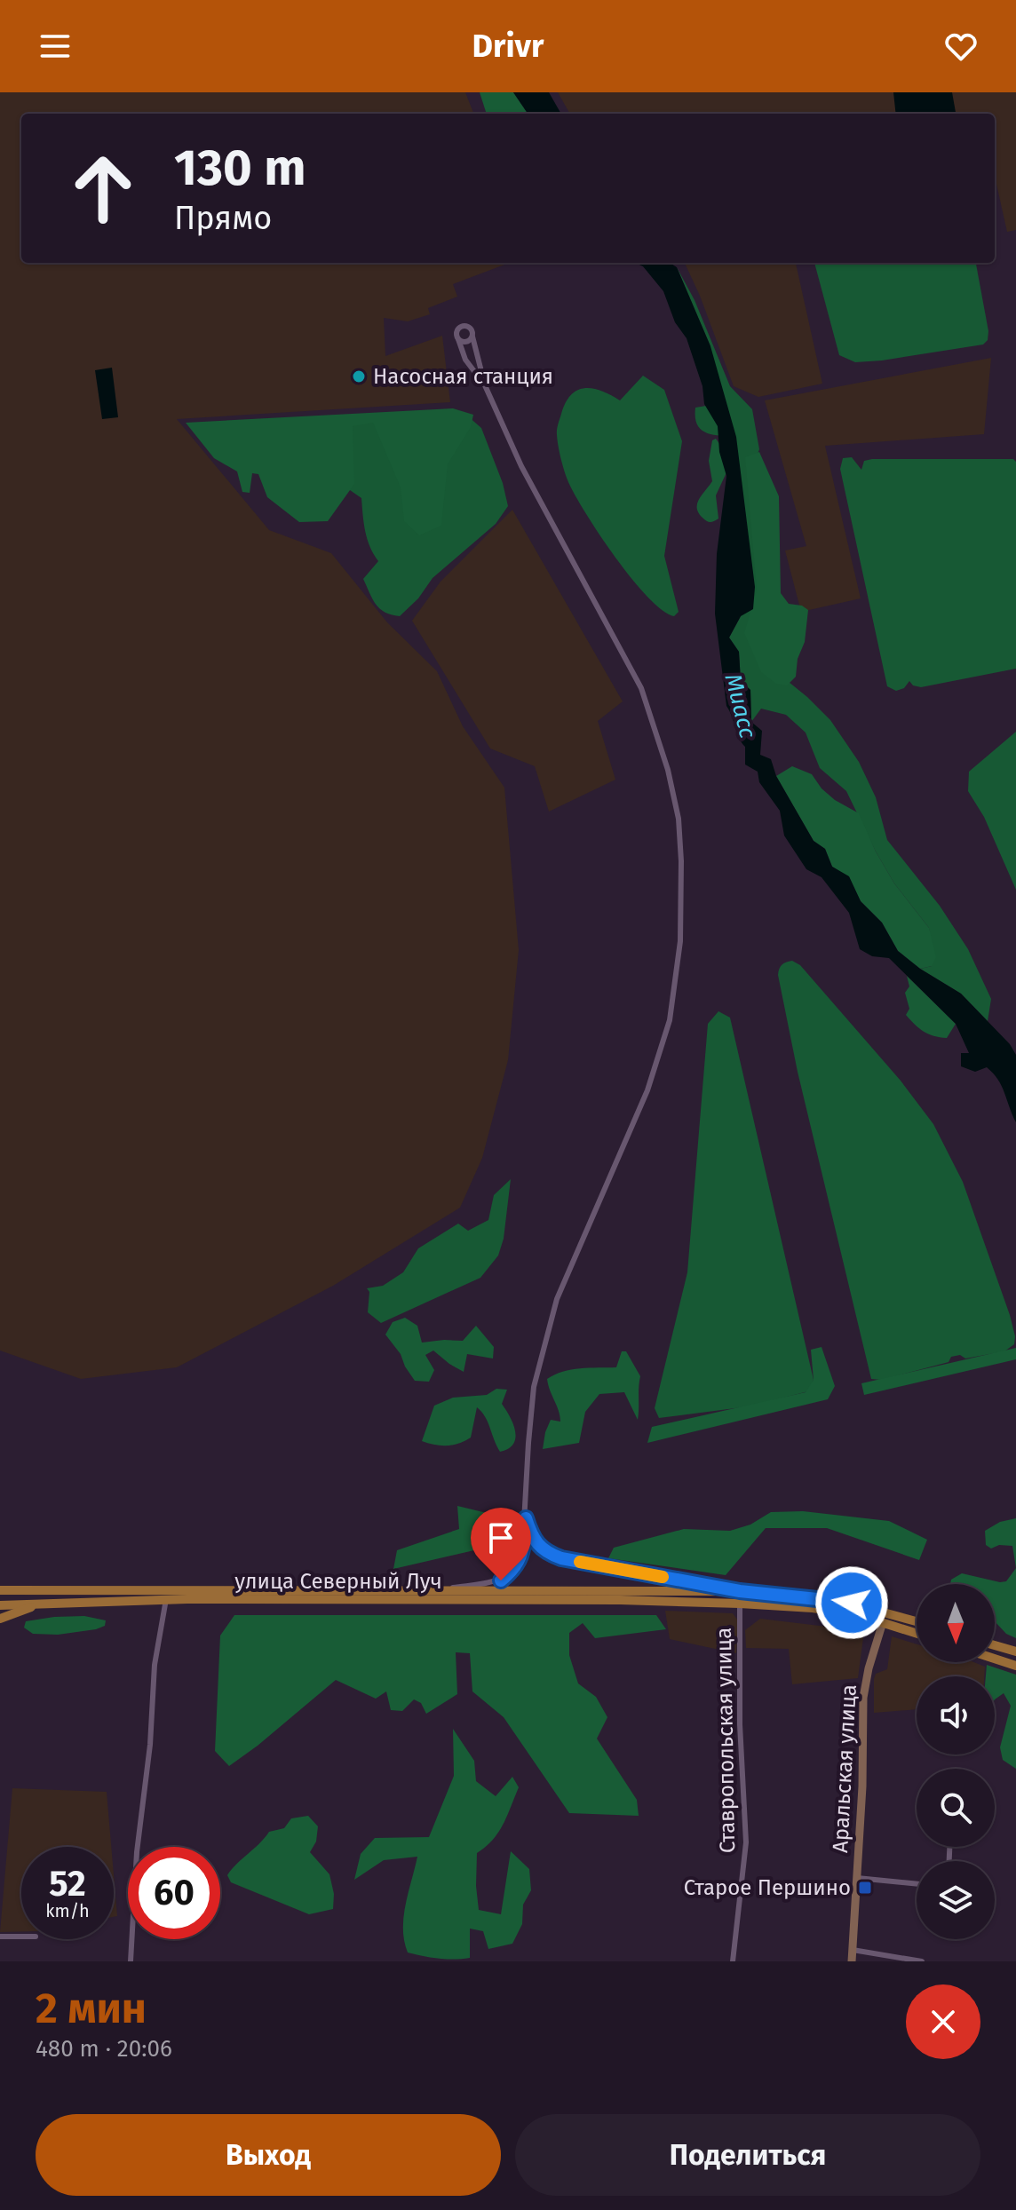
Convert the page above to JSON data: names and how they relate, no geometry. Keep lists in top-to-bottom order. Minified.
{"streets":{"main road":["улица Северный Луч"],"street":["Ставропольская улица","Аральская улица"]},"crossings":[["улица Северный Луч","Ставропольская улица"],["улица Северный Луч","Аральская улица"]],"water":["Миасс"],"places":{"other":["Насосная станция"],"transit":["Старое Першино"]},"north":"bottom","page":{"header":"Drivr","turn":["130 m","Прямо"],"speed":"52 km/h","limit":"60","heading":["2 мин","480 m · 20:06"],"buttons":["Выход","Поделиться"]}}
